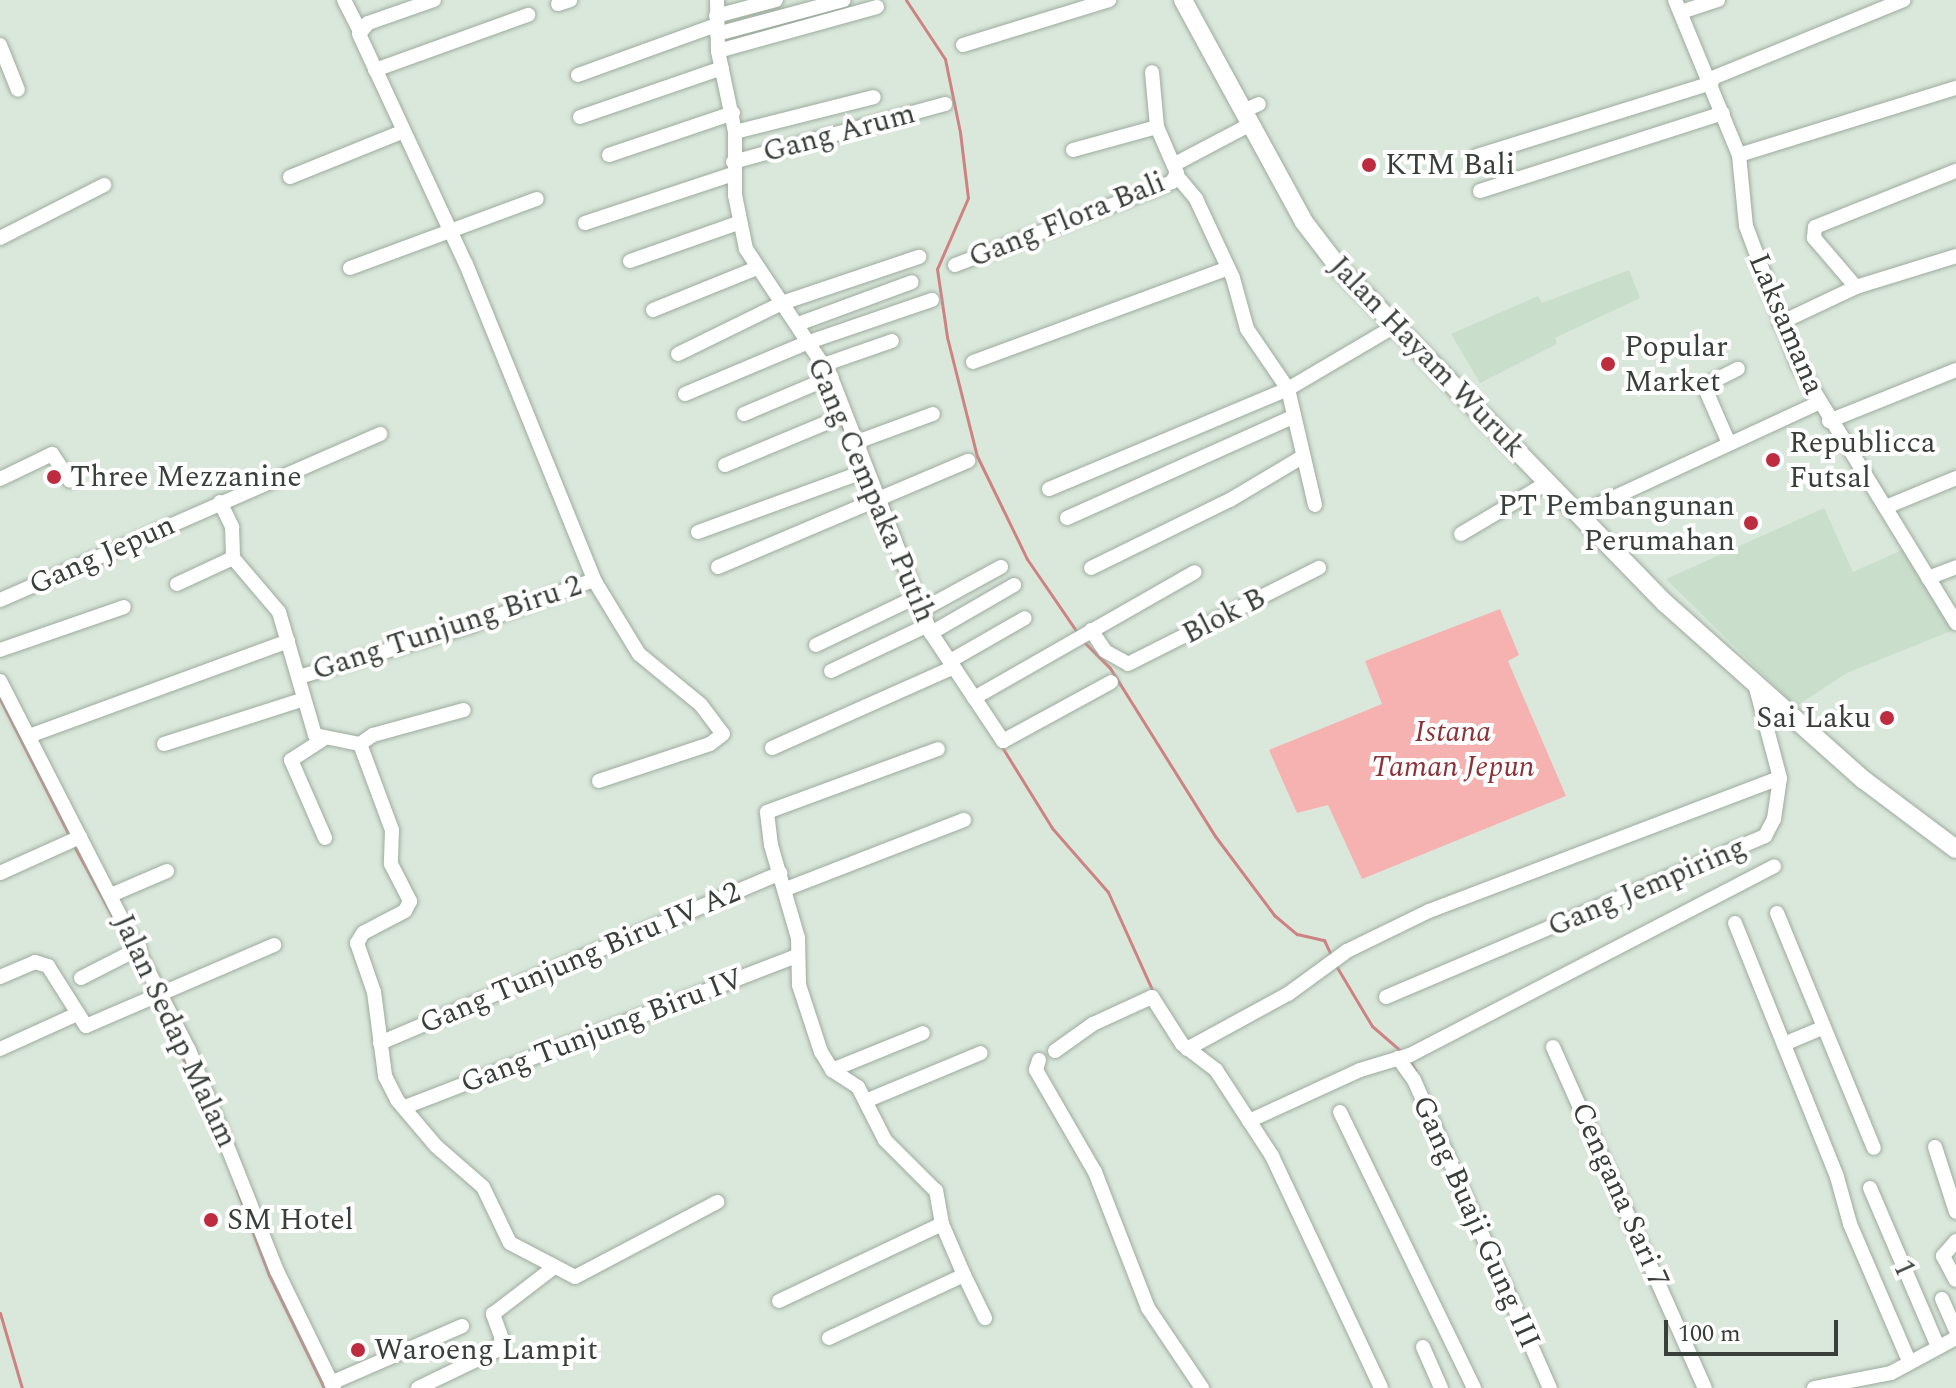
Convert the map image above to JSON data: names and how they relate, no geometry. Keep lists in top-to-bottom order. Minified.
{"streets":{"main road":["Jalan Hayam Wuruk"],"street":["Gang Arum","Gang Flora Bali","Laksamana","Gang Cempaka Putih","Gang Jepun","Blok B","Gang Tunjung Biru 2","Gang Jempiring","Gang Tunjung Biru IV A2","Jalan Sedap Malam","Gang Tunjung Biru IV","Cengana Sari 7","Gang Buaji Gung III","1"]},"crossings":[["Gang Arum","Gang Cempaka Putih"],["Gang Flora Bali","Jalan Hayam Wuruk"],["Jalan Hayam Wuruk","Gang Jempiring"]],"parks":["Istana Taman Jepun"],"places":["KTM Bali","Popular Market","Republicca Futsal","Three Mezzanine","PT Pembangunan Perumahan","Sai Laku","SM Hotel","Waroeng Lampit"],"scale_bar":"100 m"}
